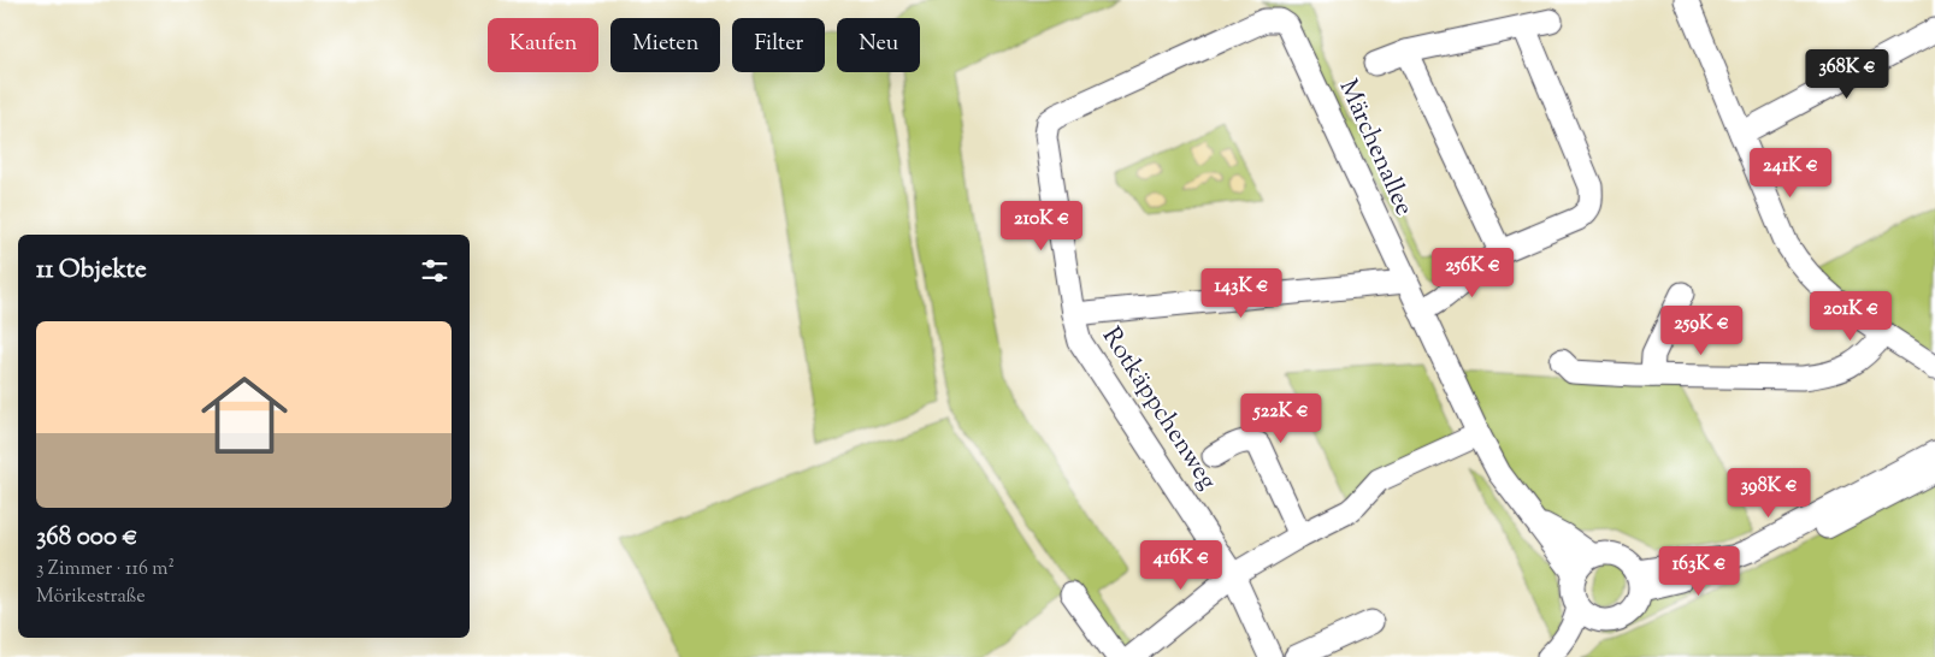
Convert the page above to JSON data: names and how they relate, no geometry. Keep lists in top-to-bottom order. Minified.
{"streets":{"street":["Märchenallee","Rotkäppchenweg"]},"crossings":[["Märchenallee","Rotkäppchenweg"]],"page":{"chip":["Kaufen","Mieten","Filter","Neu"],"price":["368K €","241K €","210K €","256K €","143K €","201K €","259K €","522K €","398K €","416K €","163K €"],"heading":"11 Objekte","list":[{"name":"368 000 €","note":"3 Zimmer · 116 m² · Mörikestraße"}]}}
